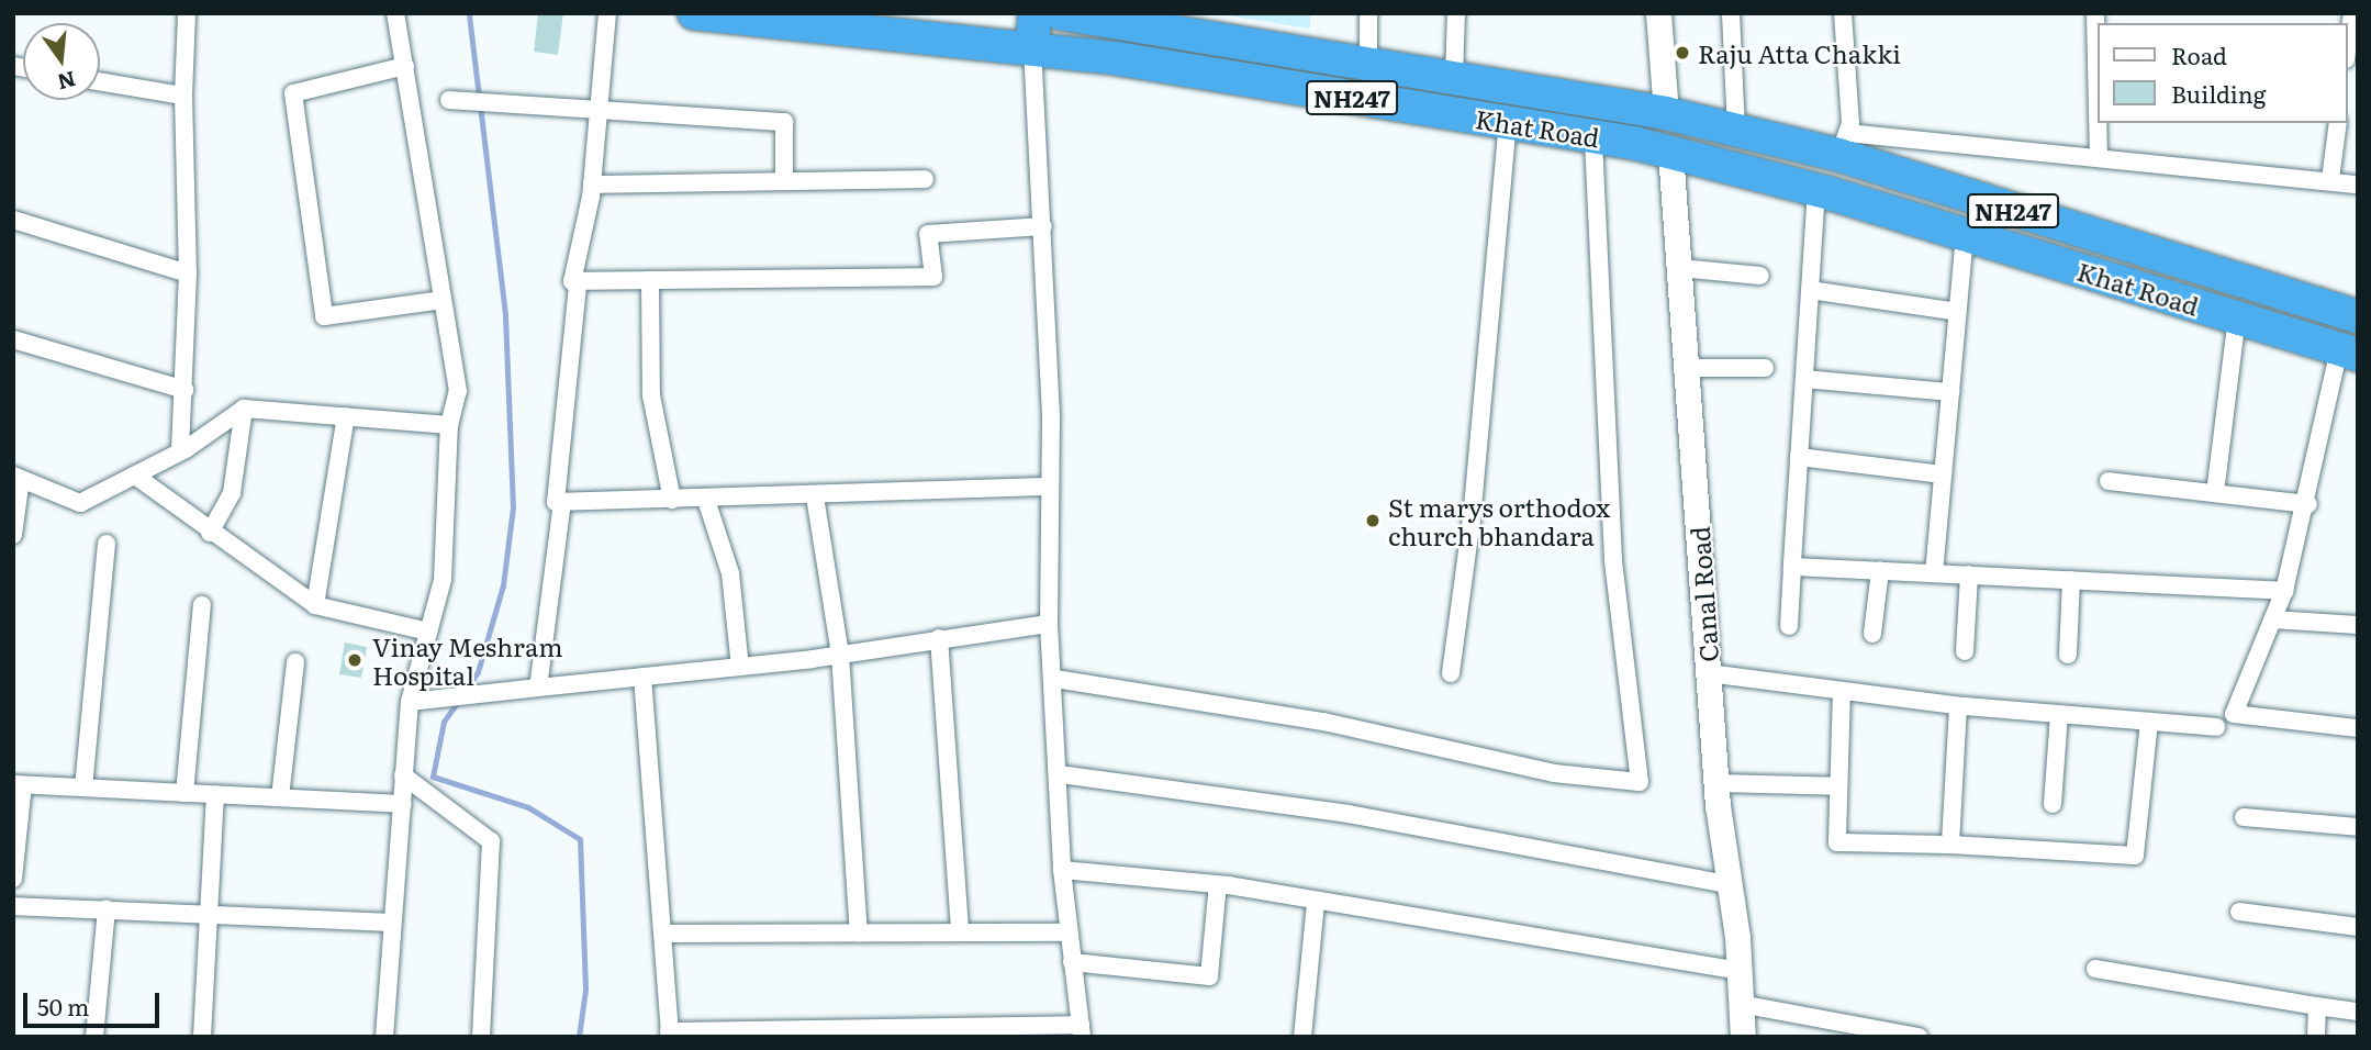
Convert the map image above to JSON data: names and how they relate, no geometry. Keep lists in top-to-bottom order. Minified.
{"streets":{"highway":["NH247","Khat Road"],"street":["Canal Road"]},"crossings":[["Khat Road","Canal Road"]],"places":["Raju Atta Chakki","St marys orthodox church bhandara","Vinay Meshram Hospital"],"legend":["Road","Building"],"scale_bar":"50 m","north":"bottom"}
